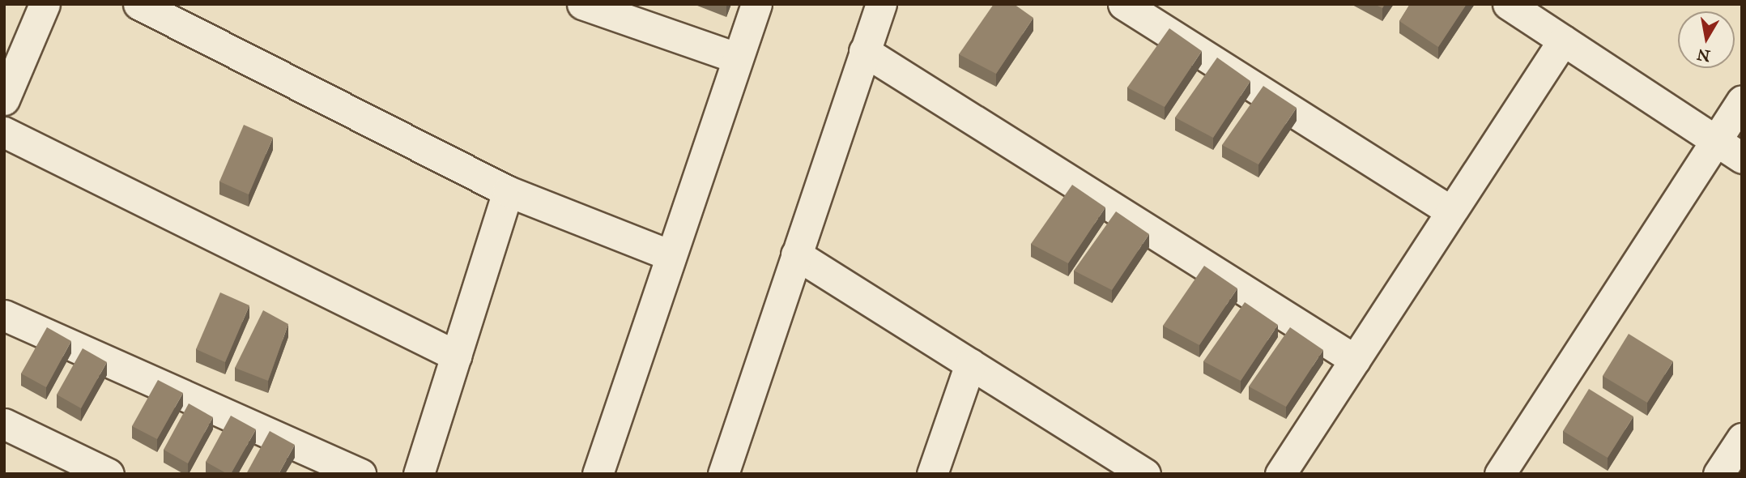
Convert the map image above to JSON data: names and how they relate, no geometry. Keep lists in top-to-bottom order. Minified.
{"north":"bottom"}
